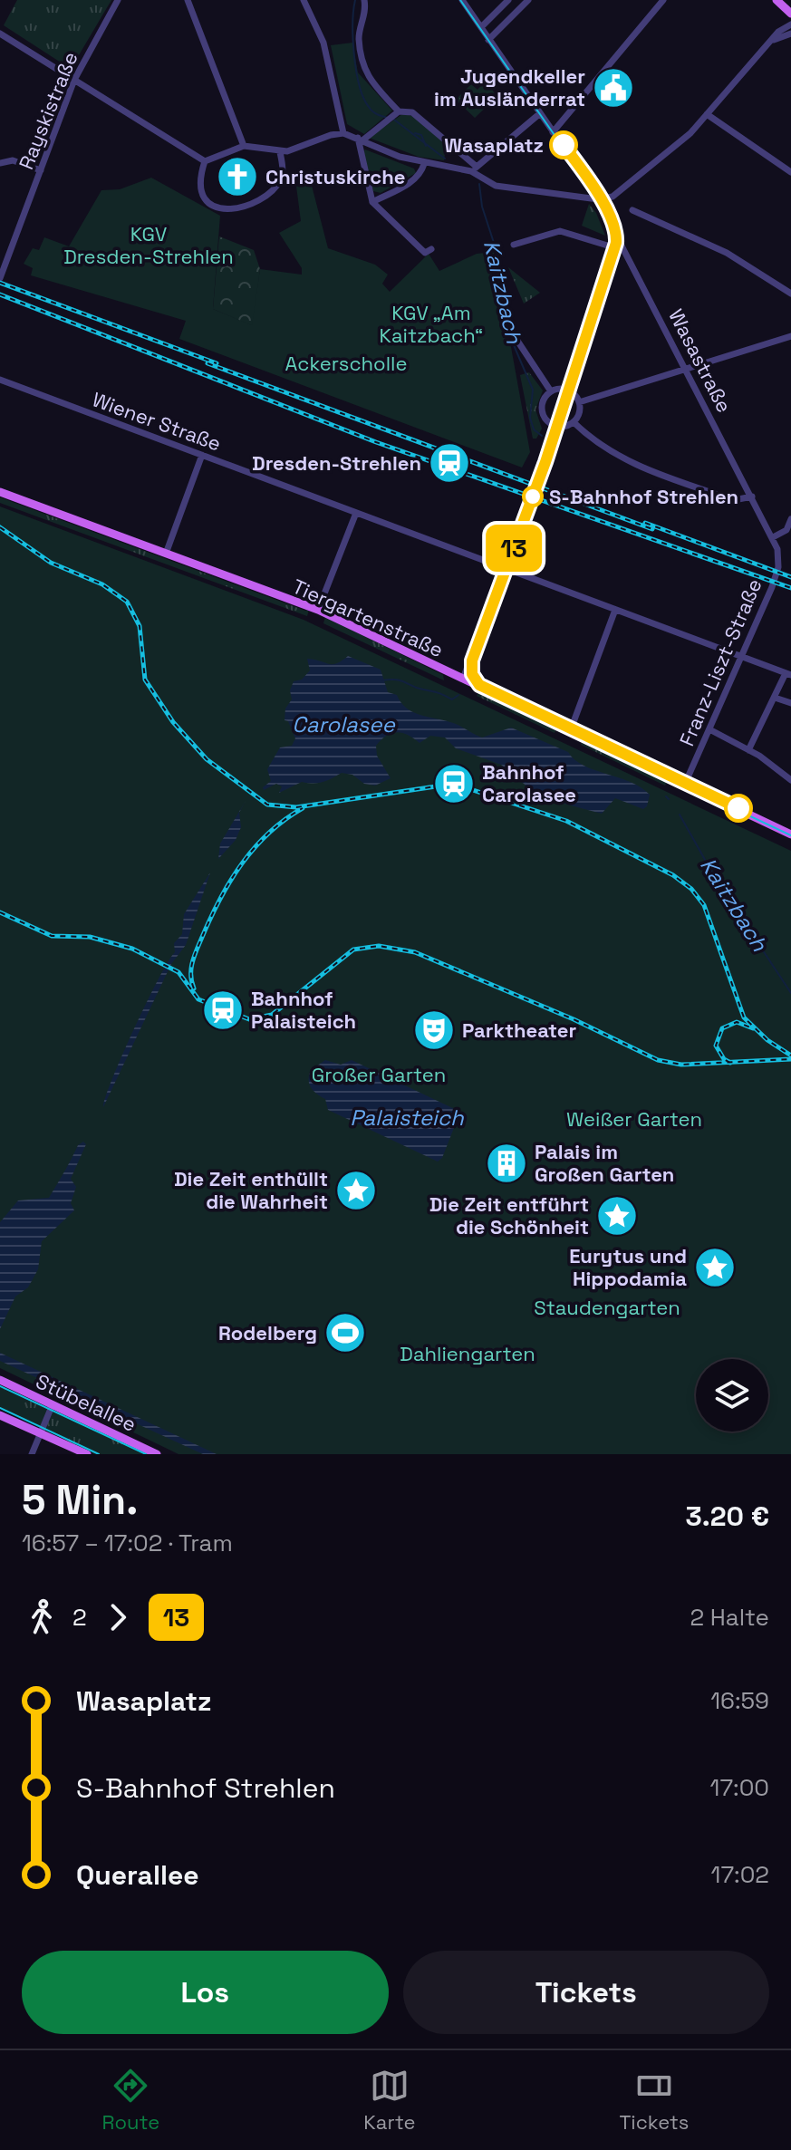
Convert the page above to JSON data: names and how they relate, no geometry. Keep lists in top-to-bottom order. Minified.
{"streets":{"main road":["Tiergartenstraße","Stübelallee"],"street":["Rayskistraße","Wasastraße","Wiener Straße","Franz-Liszt-Straße"]},"crossings":[["Wasastraße","Franz-Liszt-Straße"],["Wiener Straße","Franz-Liszt-Straße"],["Tiergartenstraße","Franz-Liszt-Straße"]],"water":["Kaitzbach","Carolasee","Palaisteich"],"parks":["KGV Dresden-Strehlen","KGV „Am Kaitzbach“","Ackerscholle","Großer Garten","Weißer Garten","Staudengarten","Dahliengarten"],"places":{"public building":["Jugendkeller im Ausländerrat"],"other":["Wasaplatz","S-Bahnhof Strehlen"],"church":["Christuskirche"],"station":["Dresden-Strehlen","Bahnhof Carolasee","Bahnhof Palaisteich"],"theatre":["Parktheater"],"building":["Palais im Großen Garten"],"place":["Die Zeit enthüllt die Wahrheit","Die Zeit entführt die Schönheit","Eurytus und Hippodamia"],"sports":["Rodelberg"]},"lines":["tram line 13"],"page":{"on_map":"13","heading":["5 Min.","16:57 – 17:02 · Tram","3.20 €"],"legs":["2","13","2 Halte"],"list":[{"name":"Wasaplatz","value":"16:59"},{"name":"S-Bahnhof Strehlen","value":"17:00"},{"name":"Querallee","value":"17:02"}],"buttons":["Los","Tickets"],"tabs":["Route","Karte","Tickets"]}}
